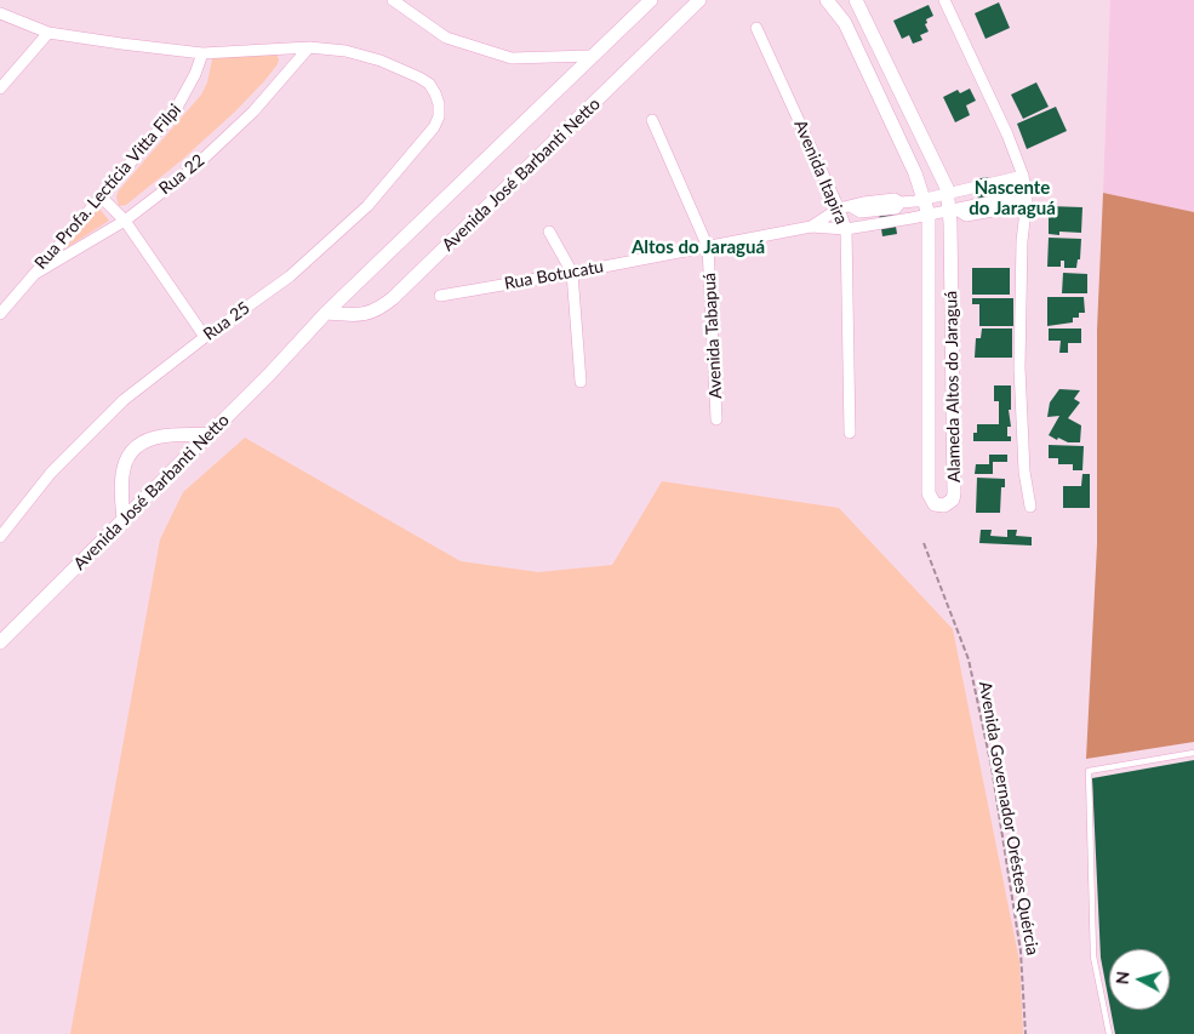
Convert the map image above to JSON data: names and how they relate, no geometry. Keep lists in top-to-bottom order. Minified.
{"streets":{"street":["Avenida Itapira","Rua 22","Avenida José Barbanti Netto","Rua Profa. Lectícia Vitta Filpi","Rua Botucatu","Rua 25","Avenida Tabapuá","Alameda Altos do Jaraguá"],"path":["Avenida Governador Oréstes Quércia"]},"crossings":[["Avenida Itapira","Rua Botucatu"],["Rua 22","Rua Profa. Lectícia Vitta Filpi"],["Rua 22","Rua 25"],["Rua Botucatu","Avenida Tabapuá"],["Rua Botucatu","Alameda Altos do Jaraguá"]],"districts":["Nascente do Jaraguá","Altos do Jaraguá"],"north":"left"}
